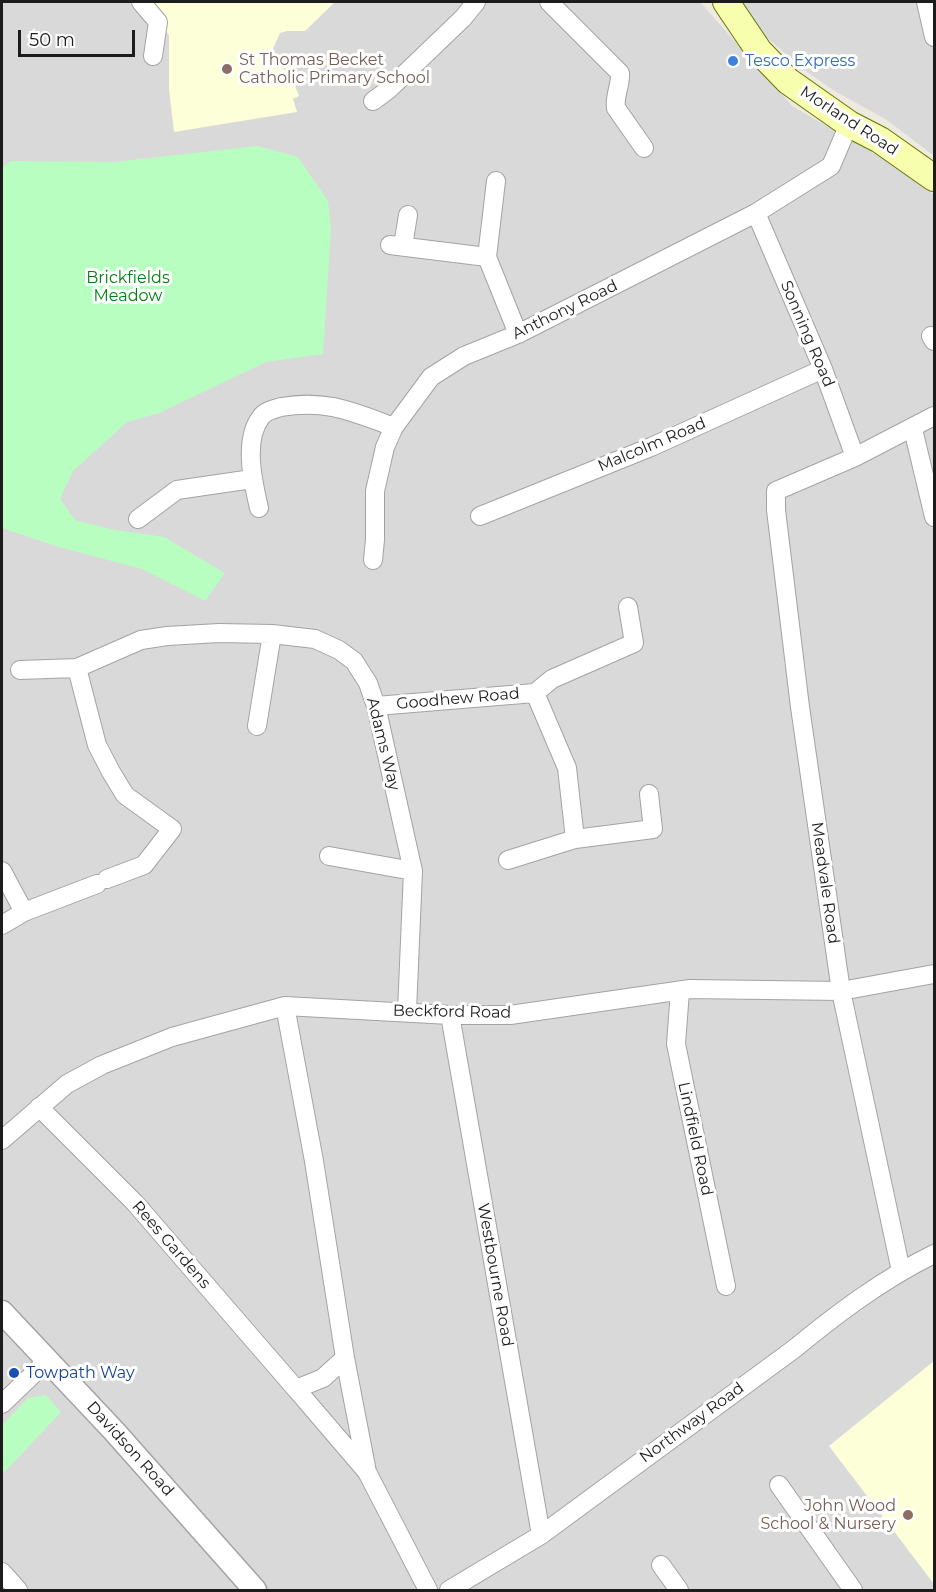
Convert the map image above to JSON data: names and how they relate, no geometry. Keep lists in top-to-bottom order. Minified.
{"streets":{"main road":["Morland Road"],"street":["Anthony Road","Sonning Road","Malcolm Road","Goodhew Road","Adams Way","Meadvale Road","Beckford Road","Lindfield Road","Rees Gardens","Westbourne Road","Northway Road","Davidson Road"]},"crossings":[["Morland Road","Anthony Road"],["Anthony Road","Sonning Road"],["Sonning Road","Malcolm Road"],["Sonning Road","Meadvale Road"],["Goodhew Road","Adams Way"],["Adams Way","Beckford Road"],["Meadvale Road","Beckford Road"],["Meadvale Road","Northway Road"],["Beckford Road","Lindfield Road"],["Beckford Road","Rees Gardens"],["Beckford Road","Westbourne Road"],["Westbourne Road","Northway Road"]],"parks":["Brickfields Meadow"],"places":["Tesco Express","St Thomas Becket Catholic Primary School","Towpath Way","John Wood School & Nursery"],"scale_bar":"50 m"}
